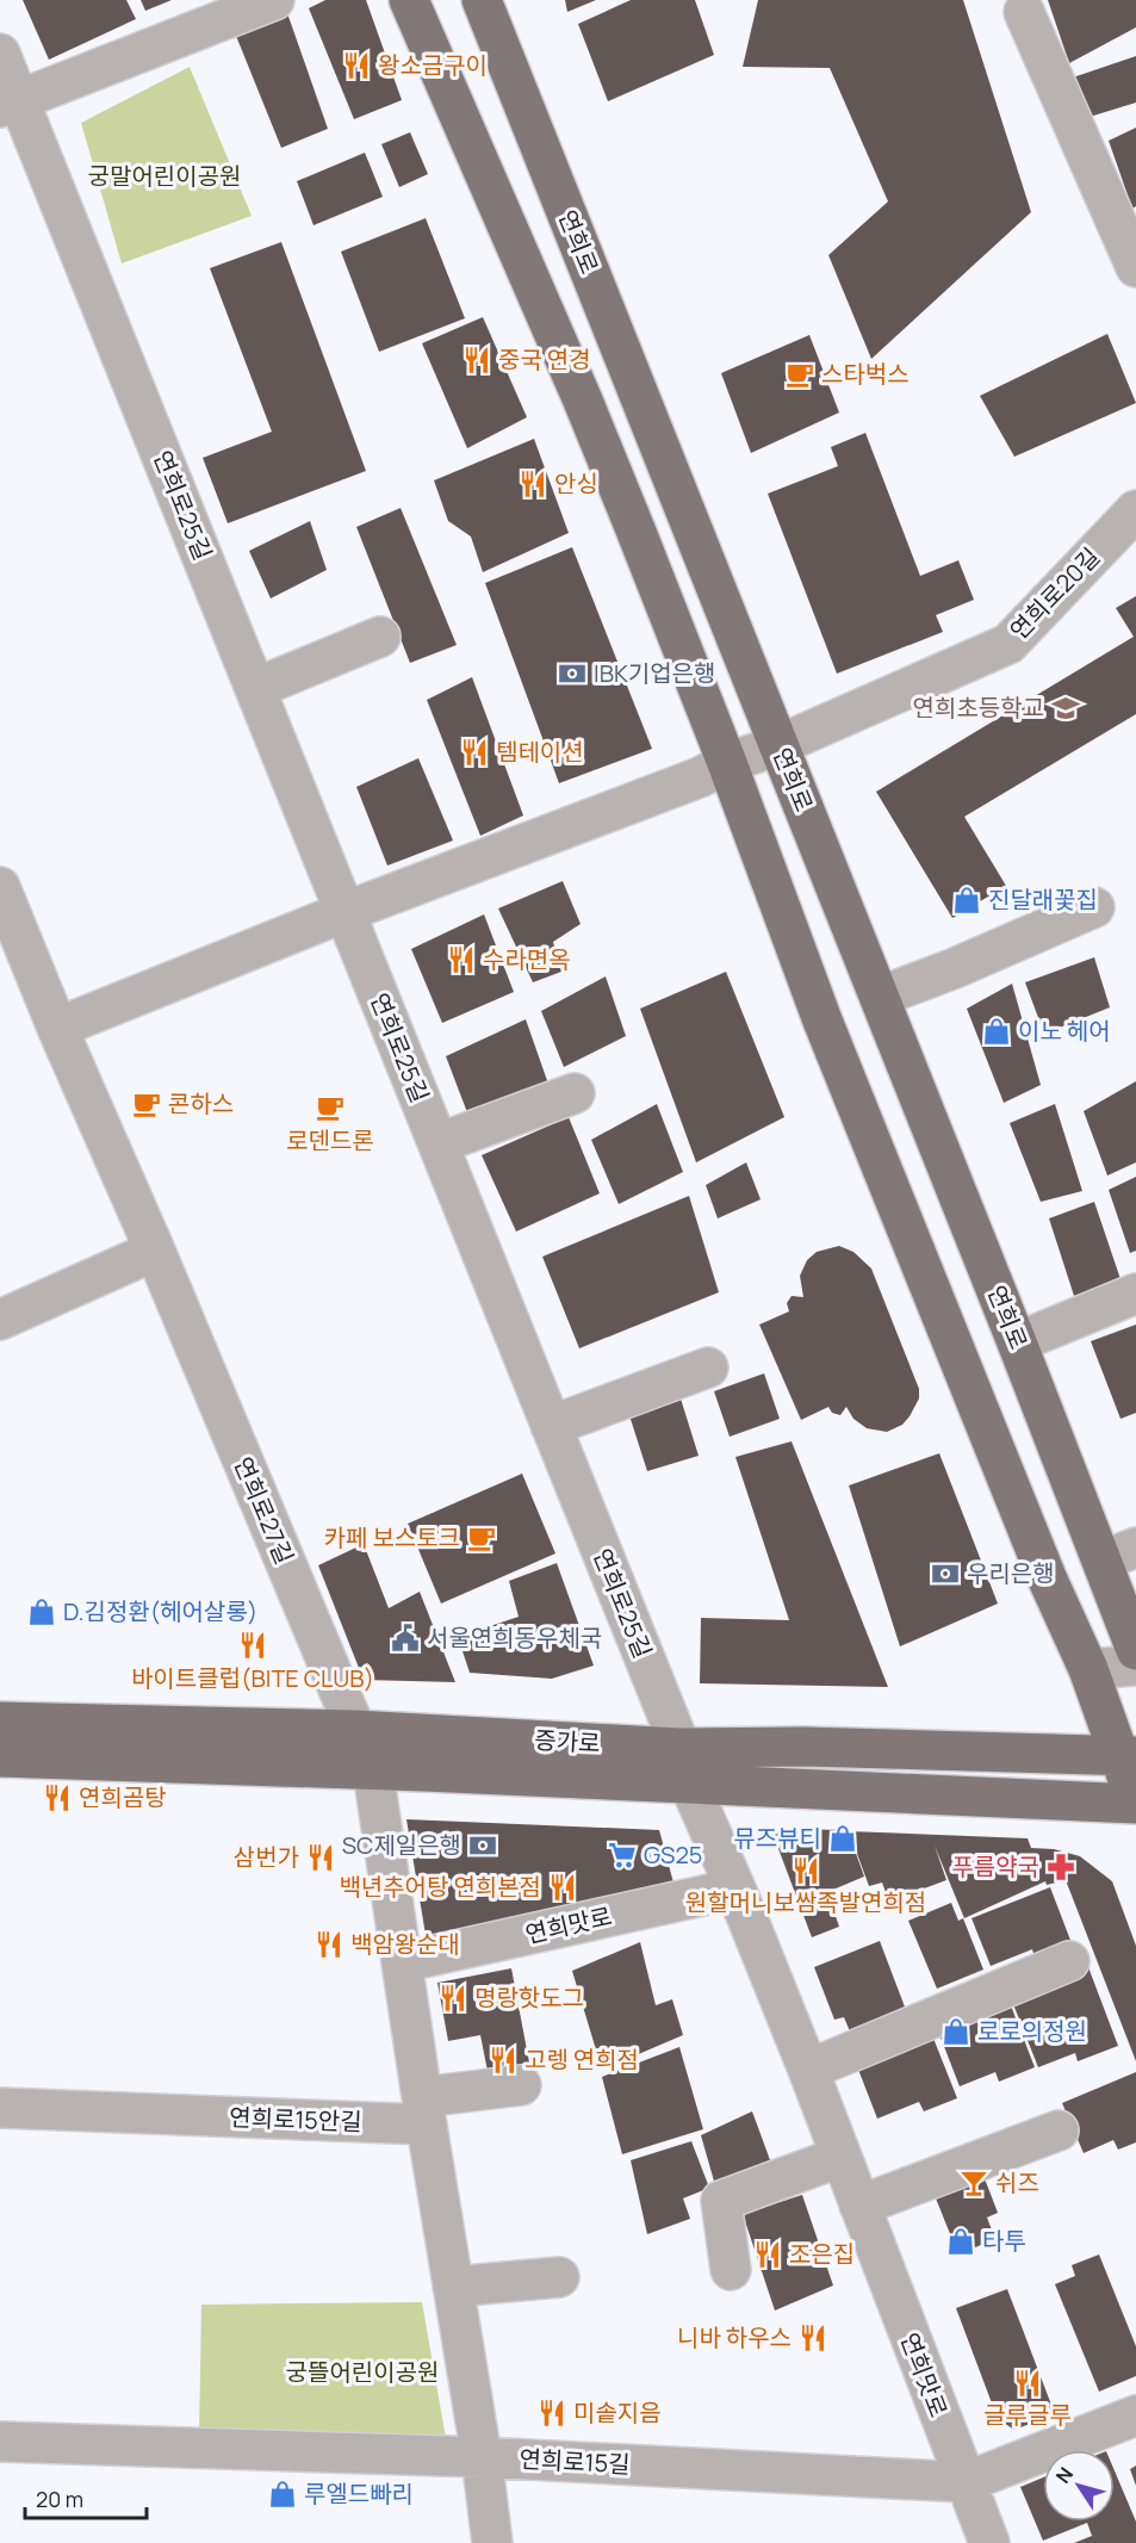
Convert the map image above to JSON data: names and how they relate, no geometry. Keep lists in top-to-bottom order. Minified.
{"streets":{"main road":["연희로","증가로"],"street":["연희로25길","연희로20길","연희로27길","연희맛로","연희로15안길","연희로15길"]},"crossings":[["연희로","연희로20길"],["연희로25길","증가로"],["연희로25길","연희맛로"],["연희로27길","증가로"],["증가로","연희맛로"],["연희맛로","연희로15길"]],"parks":["궁말어린이공원","궁뜰어린이공원"],"places":{"restaurant":["왕소금구이","중국 연경","안싱","템테이션","수라면옥","바이트클럽(BITE CLUB)","연희곰탕","삼번가","원할머니보쌈족발연희점","백년추어탕 연희본점","백암왕순대","명랑핫도그","고렝 연희점","조은집","니바 하우스","글루글루","미솥지음"],"cafe":["스타벅스","콘하스","로덴드론","카페 보스토크"],"bank":["IBK기업은행","우리은행","SC제일은행"],"school or university":["연희초등학교"],"shop":["진달래꽃집","이노 헤어","D.김정환(헤어살롱)","뮤즈뷰티","로로의정원","타투","루엘드빠리"],"public building":["서울연희동우체국"],"supermarket":["GS25"],"pharmacy":["푸름약국"],"bar":["쉬즈"]},"scale_bar":"20 m","north":"top left"}
